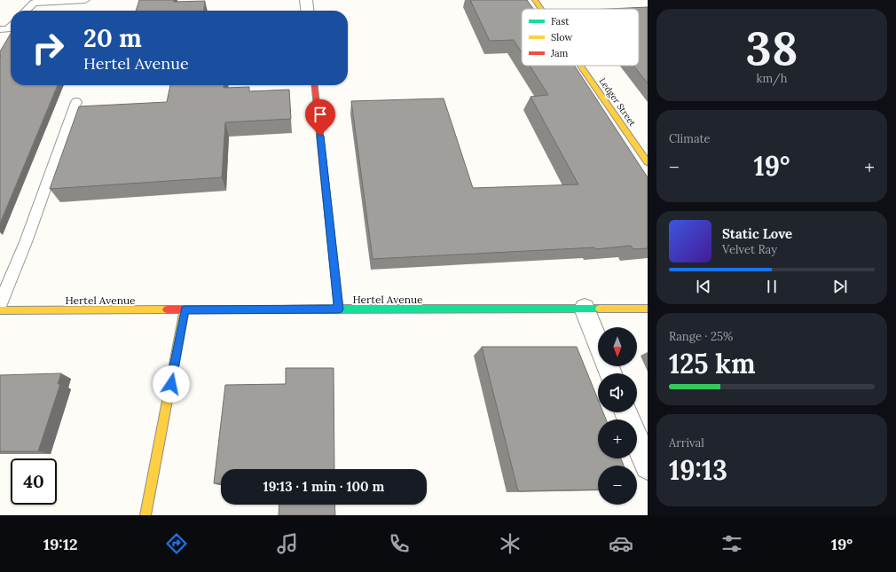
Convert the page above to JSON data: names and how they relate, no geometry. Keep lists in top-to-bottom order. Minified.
{"streets":{"street":["Ledger Street","Hertel Avenue"]},"legend":["Fast","Slow","Jam"],"north":"bottom","page":{"tile":[["38","km/h"],"Climate",["Range · 25%","125 km"],["Arrival","19:13"]],"turn":["20 m","Hertel Avenue"],"heat":["−","19°","+"],"song":["Static Love","Velvet Ray"],"map_buttons":["+","−"],"limit":"40","trip":"19:13 · 1 min · 100 m","tabs":["19:12","19°"]}}
